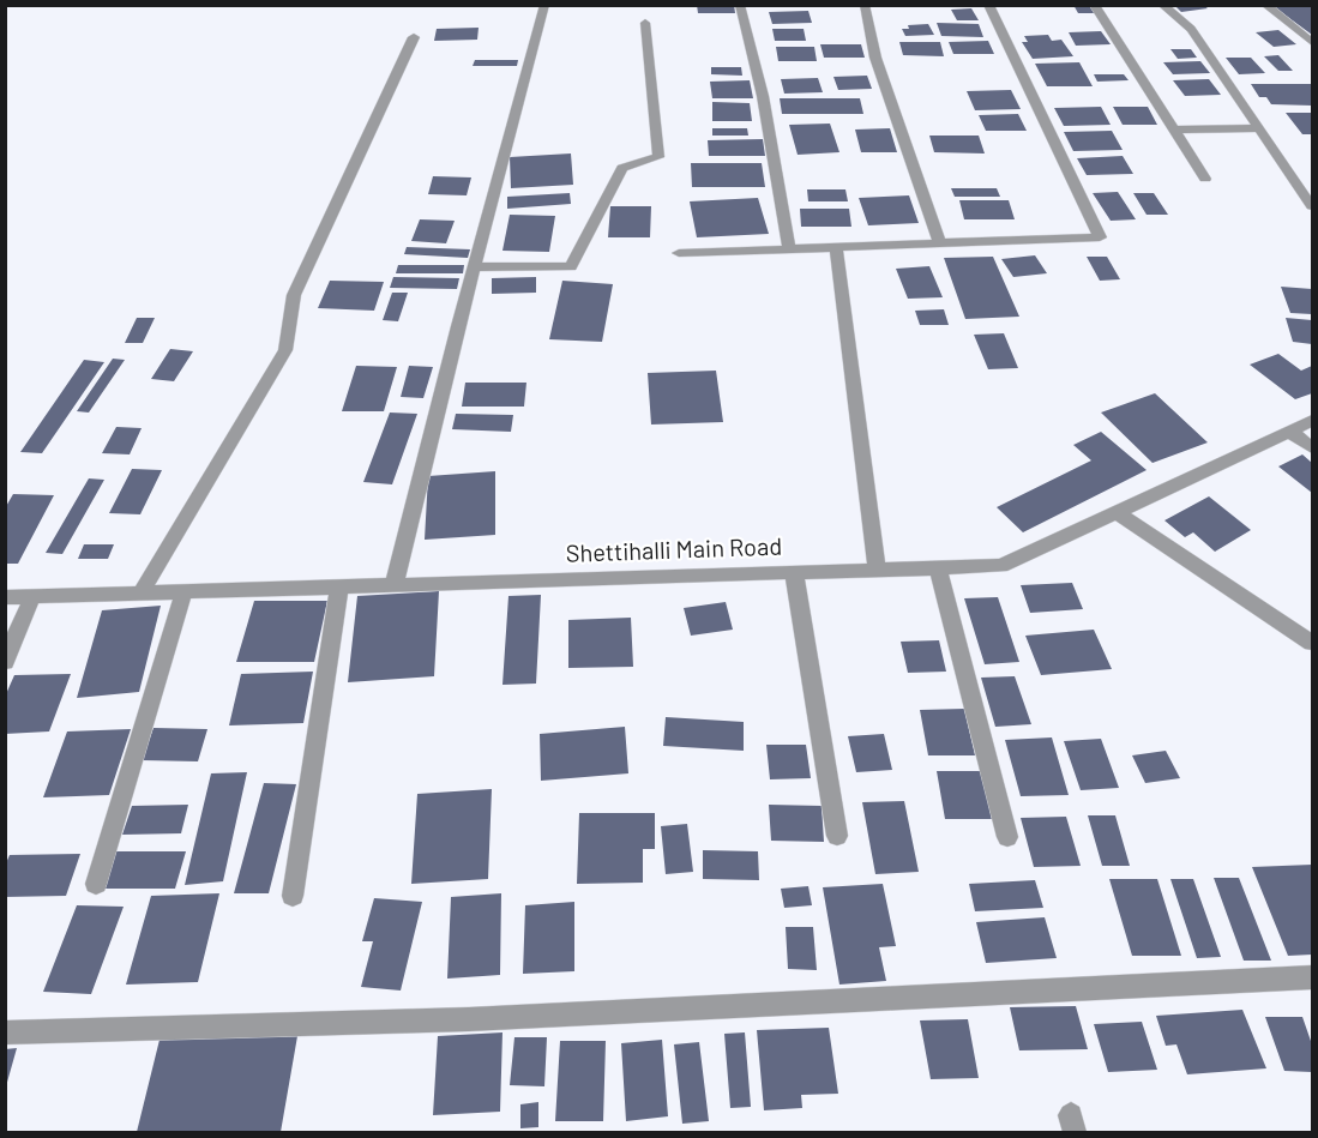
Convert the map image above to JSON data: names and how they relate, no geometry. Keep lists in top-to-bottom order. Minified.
{"streets":{"street":["Shettihalli Main Road"]}}
